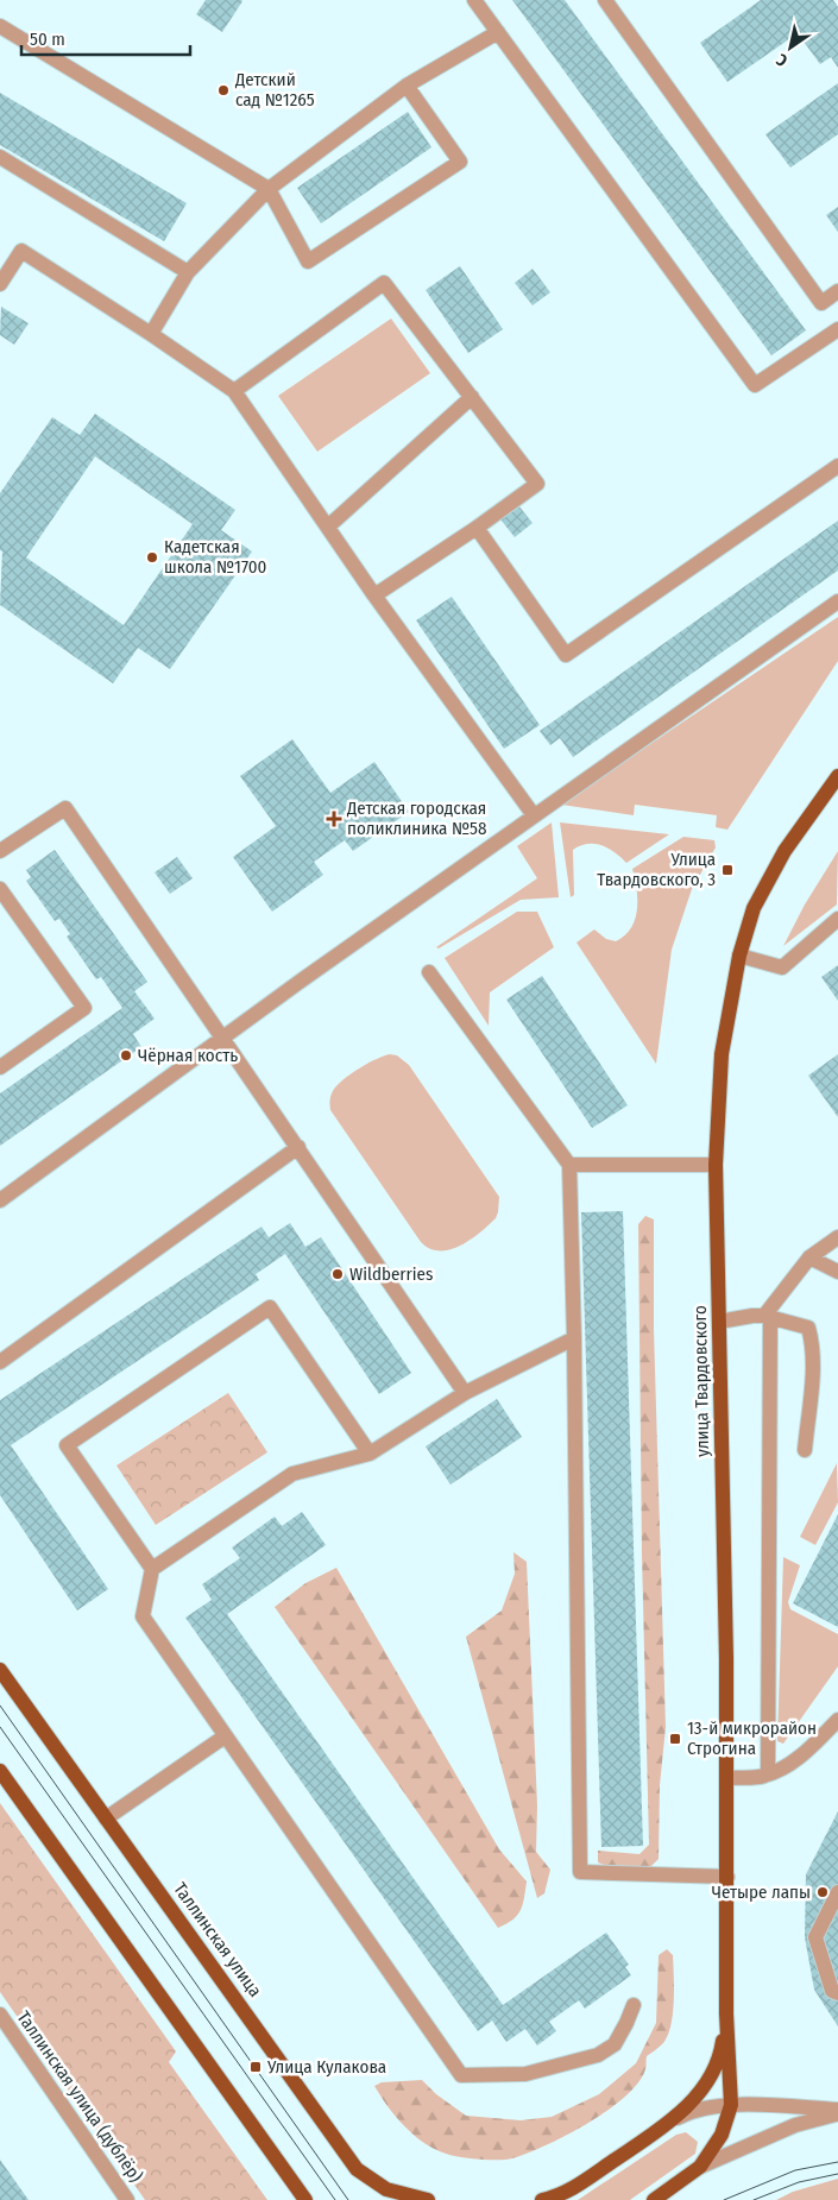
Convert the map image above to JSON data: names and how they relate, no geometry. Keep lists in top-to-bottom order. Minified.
{"streets":{"main road":["улица Твардовского","Таллинская улица"],"street":["Таллинская улица (дублёр)"]},"places":{"other":["Детский сад №1265","Кадетская школа №1700","Чёрная кость","Wildberries","Четыре лапы"],"health":["Детская городская поликлиника №58"],"transit":["Улица Твардовского, 3","13-й микрорайон Строгина","Улица Кулакова"]},"scale_bar":"50 m","north":"bottom left"}
